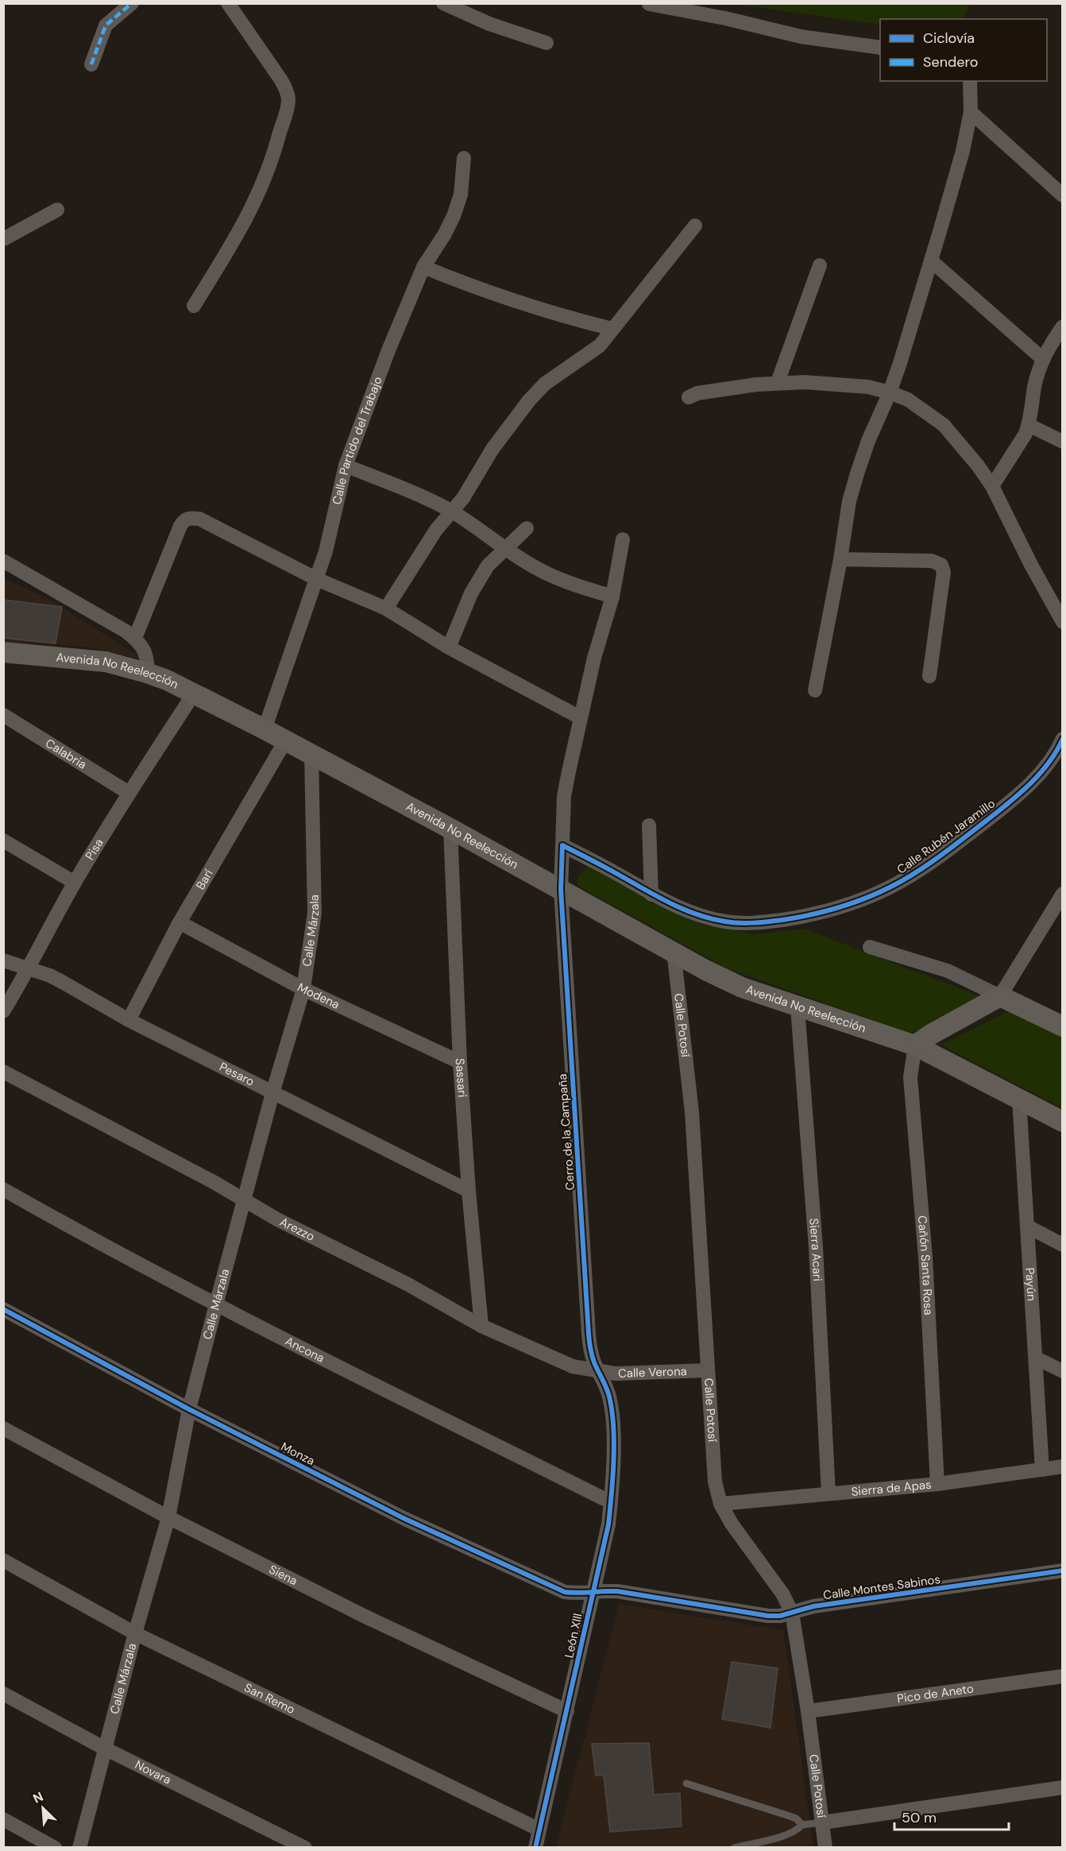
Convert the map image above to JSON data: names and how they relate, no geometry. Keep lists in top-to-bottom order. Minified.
{"streets":{"street":["Calle Partido del Trabajo","Avenida No Reelección","Calabria","Calle Rubén Jaramillo","Pisa","Barí","Calle Márzala","Modena","Calle Potosí","Pesaro","Sassari","Cerro de la Campaña","Arezzo","Sierra Acari","Cañón Santa Rosa","Payún","Ancona","Calle Verona","Monza","Sierra de Apas","Siena","Calle Montes Sabinos","León Xlll","Pico de Aneto","San Remo","Novara"]},"crossings":[["Calle Partido del Trabajo","Avenida No Reelección"],["Avenida No Reelección","Pisa"],["Avenida No Reelección","Barí"],["Avenida No Reelección","Calle Márzala"],["Avenida No Reelección","Calle Potosí"],["Avenida No Reelección","Sassari"],["Avenida No Reelección","Cerro de la Campaña"],["Avenida No Reelección","Sierra Acari"],["Avenida No Reelección","Cañón Santa Rosa"],["Avenida No Reelección","Payún"],["Calabria","Pisa"],["Pisa","Pesaro"],["Barí","Modena"],["Barí","Pesaro"],["Calle Márzala","Modena"],["Calle Márzala","Pesaro"],["Calle Márzala","Arezzo"],["Calle Márzala","Ancona"],["Calle Márzala","Monza"],["Calle Márzala","Siena"],["Calle Márzala","San Remo"],["Calle Márzala","Novara"],["Modena","Sassari"],["Calle Potosí","Calle Verona"],["Calle Potosí","Sierra de Apas"],["Calle Potosí","Calle Montes Sabinos"],["Calle Potosí","Pico de Aneto"],["Pesaro","Sassari"],["Sassari","Arezzo"],["Cerro de la Campaña","Arezzo"],["Cerro de la Campaña","Calle Verona"],["Cerro de la Campaña","León Xlll"],["Arezzo","Calle Verona"],["Arezzo","León Xlll"],["Sierra Acari","Sierra de Apas"],["Cañón Santa Rosa","Sierra de Apas"],["Payún","Sierra de Apas"],["Ancona","León Xlll"],["Calle Verona","León Xlll"],["Monza","Calle Montes Sabinos"],["Monza","León Xlll"],["Siena","León Xlll"],["Calle Montes Sabinos","León Xlll"],["León Xlll","San Remo"]],"legend":["Ciclovía","Sendero"],"scale_bar":"50 m","north":"top left"}
